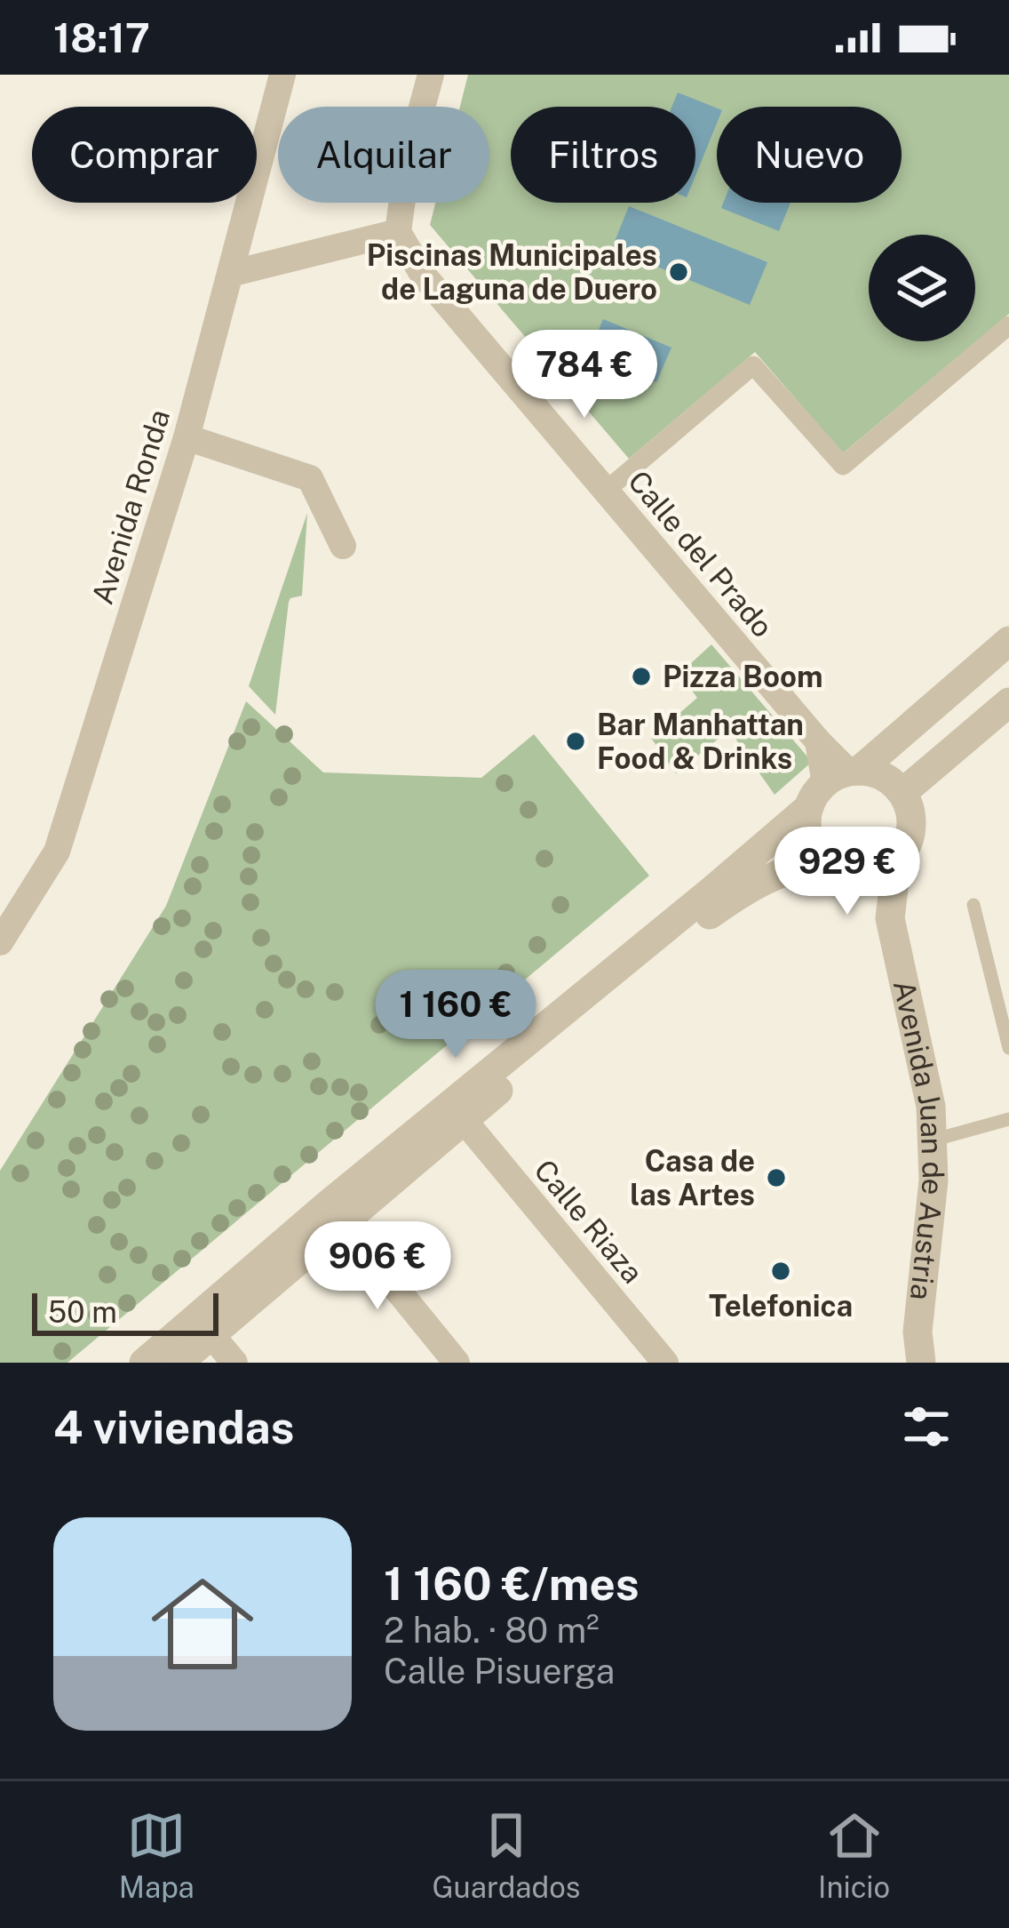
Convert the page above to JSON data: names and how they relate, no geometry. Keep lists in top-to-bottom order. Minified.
{"streets":{"street":["Avenida Ronda","Calle del Prado","Avenida Juan de Austria","Calle Riaza"]},"crossings":[["Calle del Prado","Avenida Juan de Austria"]],"places":["Piscinas Municipales de Laguna de Duero","Pizza Boom","Bar Manhattan Food & Drinks","Casa de las Artes","Telefonica"],"scale_bar":"50 m","page":{"status":"18:17","chip":["Comprar","Alquilar","Filtros","Nuevo"],"price":["784 €","929 €","1 160 €","906 €"],"scale":"50 m","heading":"4 viviendas","list":[{"name":"1 160 €/mes","note":"2 hab. · 80 m² · Calle Pisuerga"}],"tabs":["Mapa","Guardados","Inicio"]}}
